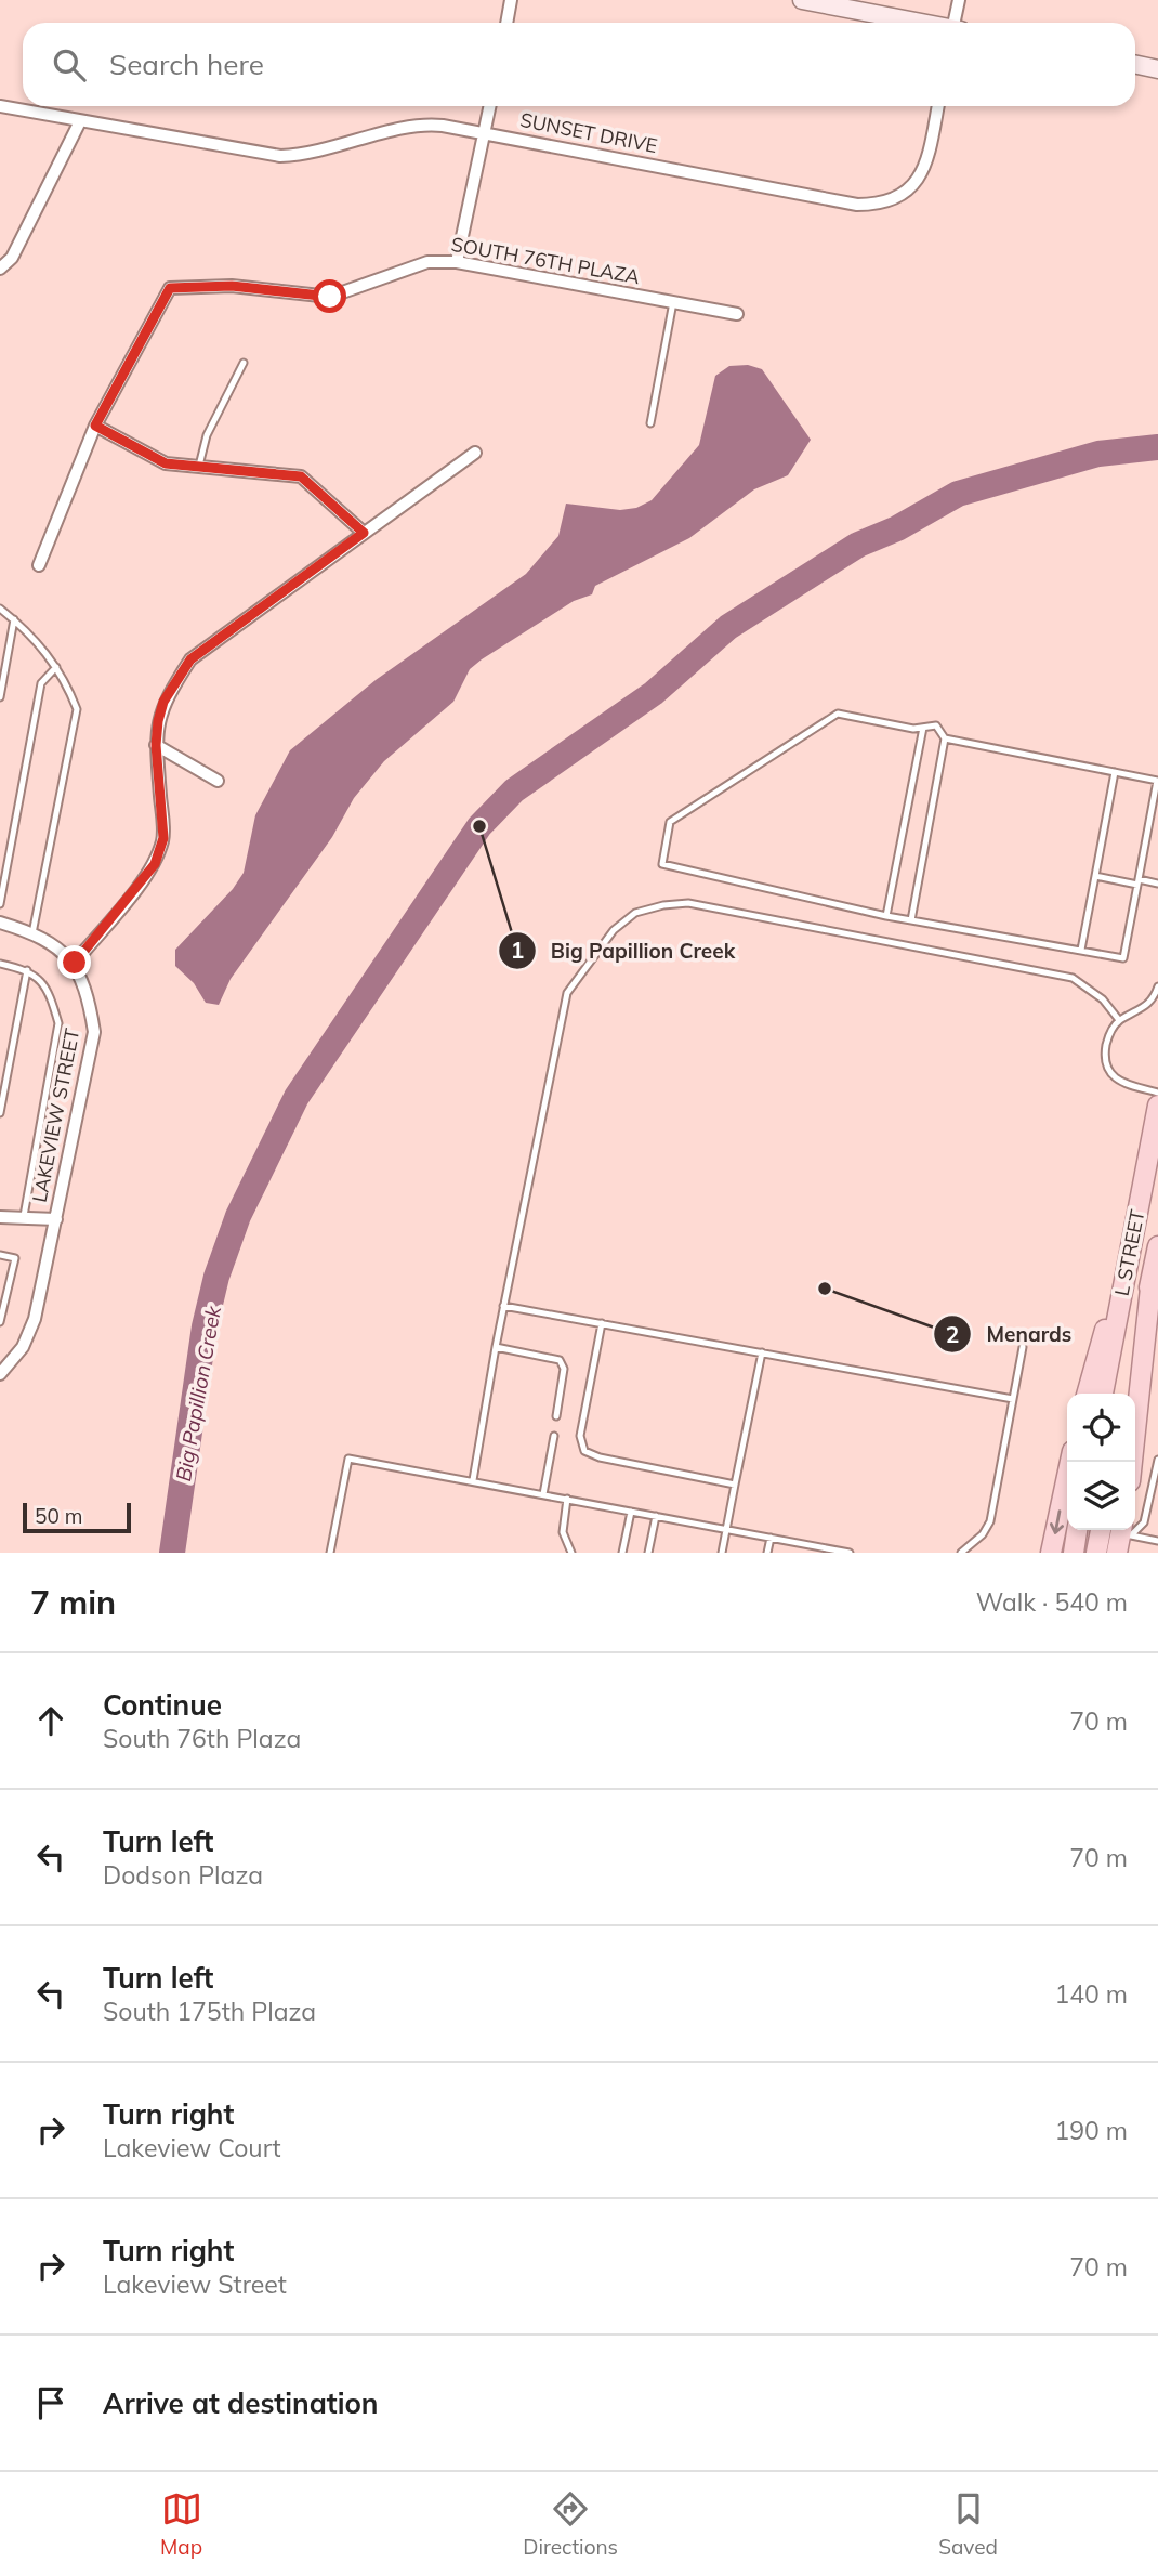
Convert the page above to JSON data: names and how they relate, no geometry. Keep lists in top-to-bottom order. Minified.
{"streets":{"main road":["L STREET"],"street":["SUNSET DRIVE","SOUTH 76TH PLAZA","LAKEVIEW STREET"]},"water":["Big Papillion Creek"],"places":["Big Papillion Creek","Menards"],"scale_bar":"50 m","page":{"search":"Search here","scale":"50 m","heading":["7 min","Walk · 540 m"],"list":[["Continue","South 76th Plaza","70 m"],["Turn left","Dodson Plaza","70 m"],["Turn left","South 175th Plaza","140 m"],["Turn right","Lakeview Court","190 m"],["Turn right","Lakeview Street","70 m"],"Arrive at destination"],"nav":["Map","Directions","Saved"]}}
